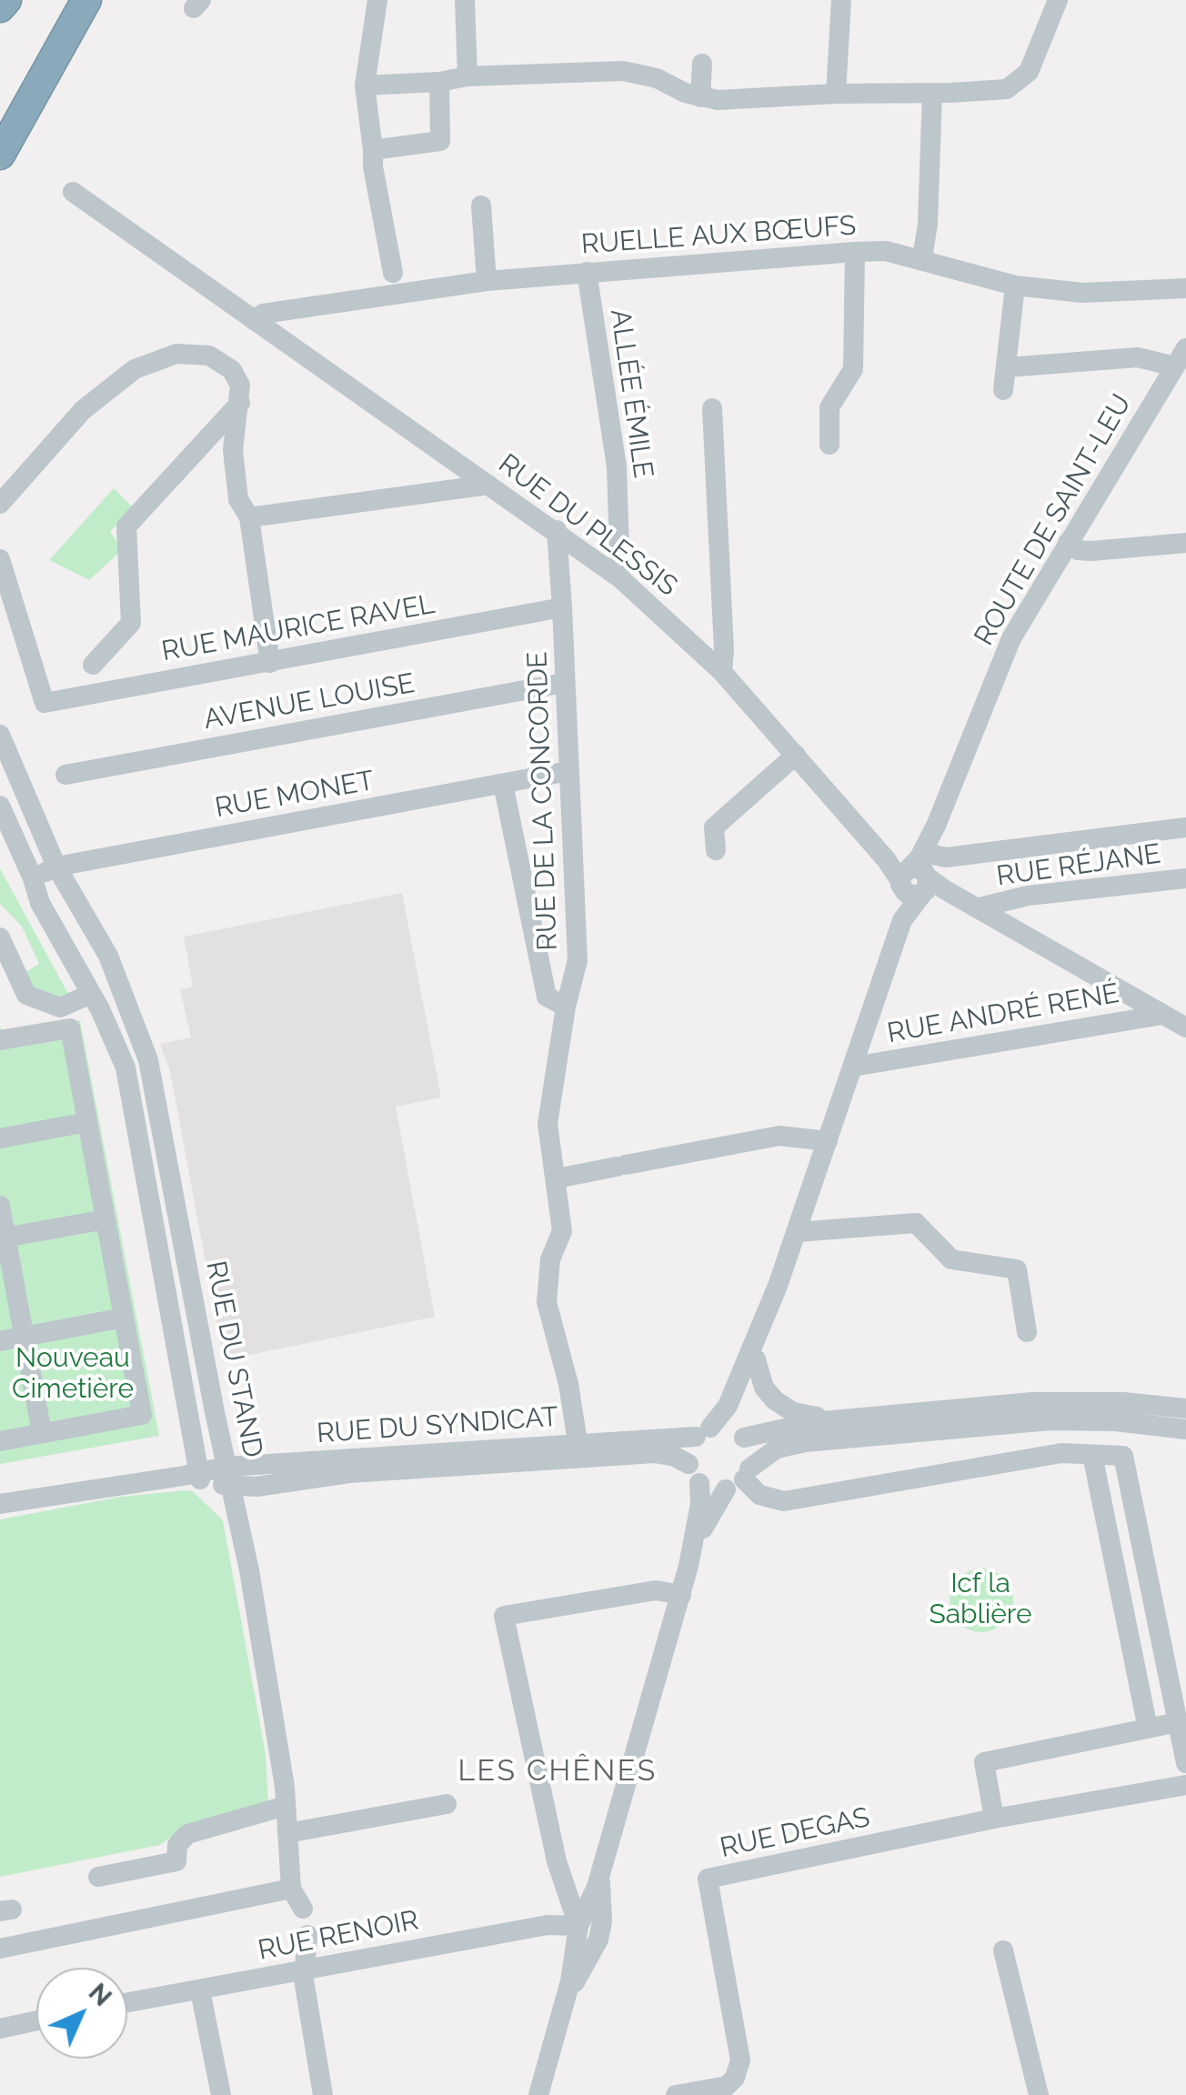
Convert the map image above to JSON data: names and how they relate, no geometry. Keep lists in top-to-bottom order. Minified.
{"streets":{"street":["RUELLE AUX BŒUFS","ALLÉE ÉMILE","ROUTE DE SAINT-LEU","RUE DU PLESSIS","RUE MAURICE RAVEL","AVENUE LOUISE","RUE MONET","RUE DE LA CONCORDE","RUE RÉJANE","RUE ANDRÉ RENÉ","RUE DU STAND","RUE DU SYNDICAT","RUE DEGAS","RUE RENOIR"]},"crossings":[["RUELLE AUX BŒUFS","ALLÉE ÉMILE"],["RUELLE AUX BŒUFS","RUE DU PLESSIS"],["ALLÉE ÉMILE","RUE DU PLESSIS"],["ROUTE DE SAINT-LEU","RUE DU PLESSIS"],["ROUTE DE SAINT-LEU","RUE ANDRÉ RENÉ"],["ROUTE DE SAINT-LEU","RUE DU SYNDICAT"],["RUE DU PLESSIS","RUE DE LA CONCORDE"],["RUE DU PLESSIS","RUE RÉJANE"],["RUE DU PLESSIS","RUE ANDRÉ RENÉ"],["RUE MAURICE RAVEL","RUE DE LA CONCORDE"],["AVENUE LOUISE","RUE DE LA CONCORDE"],["RUE MONET","RUE DE LA CONCORDE"],["RUE MONET","RUE DU STAND"],["RUE DE LA CONCORDE","RUE DU SYNDICAT"],["RUE DU STAND","RUE DU SYNDICAT"]],"districts":["LES CHÊNES"],"parks":["Nouveau Cimetière","Icf la Sablière"],"north":"top right"}
